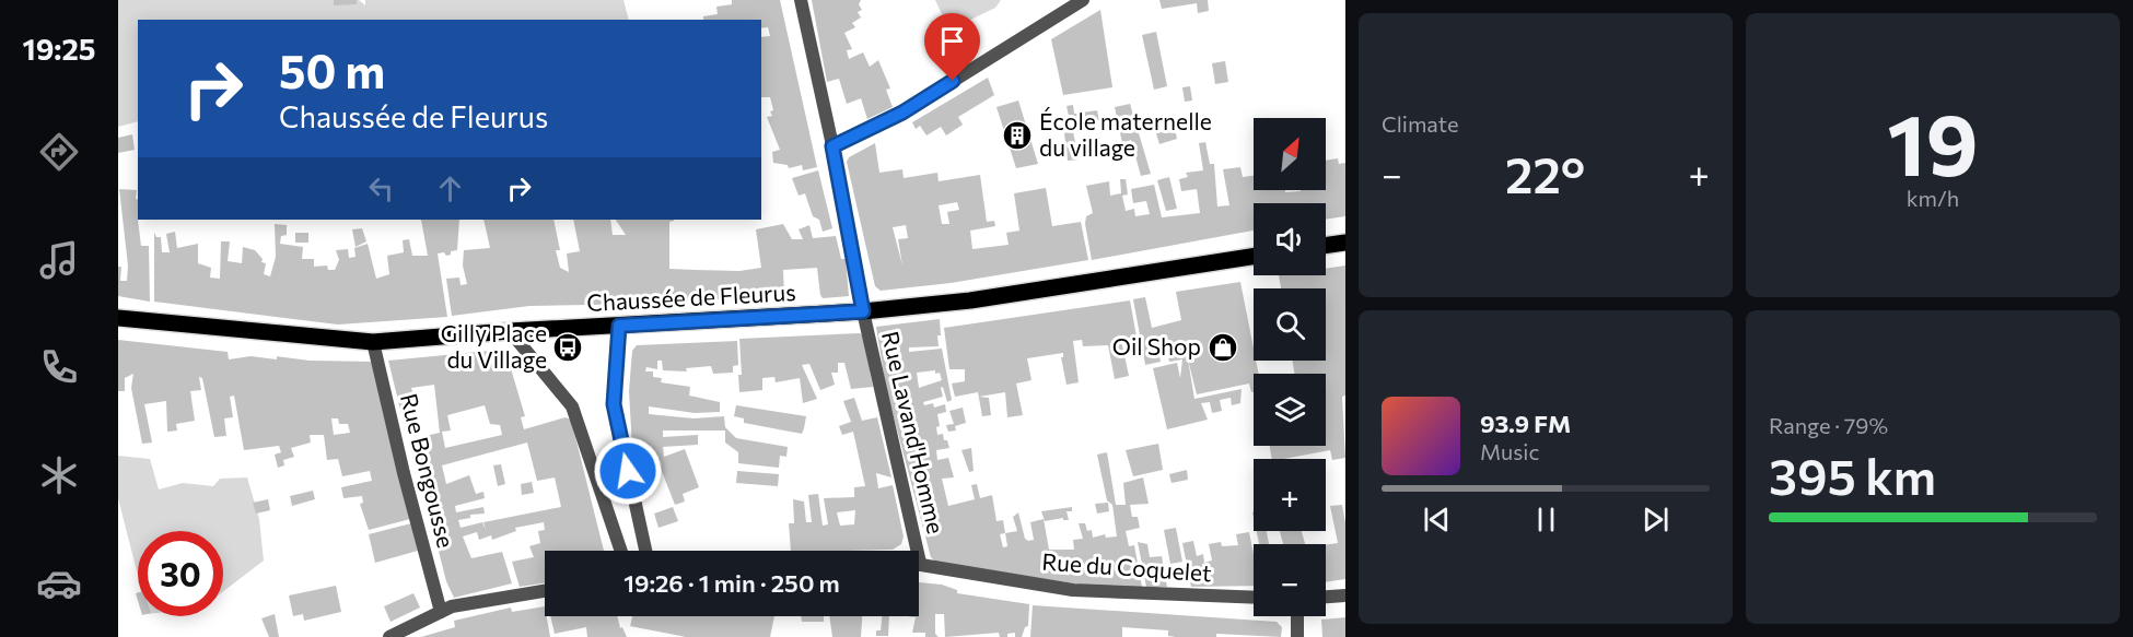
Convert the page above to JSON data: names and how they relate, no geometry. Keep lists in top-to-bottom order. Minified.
{"streets":{"main road":["Chaussée de Fleurus"],"street":["Rue Lavand'Homme","Rue Bongousse","Rue du Coquelet"]},"crossings":[["Chaussée de Fleurus","Rue Lavand'Homme"],["Chaussée de Fleurus","Rue Bongousse"]],"places":{"building":["École maternelle du village"],"bus stop":["Gilly Place du Village"],"shop":["Oil Shop"]},"north":"top right","page":{"tabs":"19:25","tile":["Climate",["19","km/h"],["Range · 79%","395 km"]],"turn":["50 m","Chaussée de Fleurus"],"map_buttons":["+","−"],"heat":["−","22°","+"],"song":["93.9 FM","Music"],"limit":"30","trip":"19:26 · 1 min · 250 m"}}
